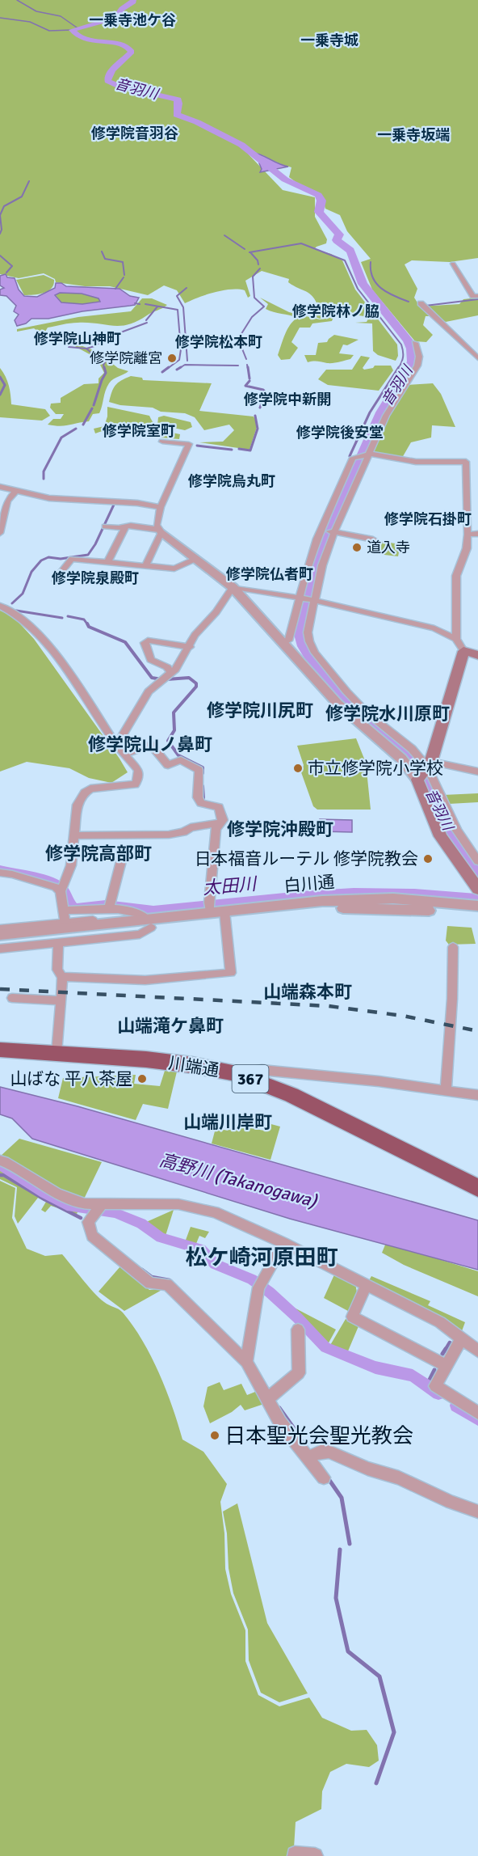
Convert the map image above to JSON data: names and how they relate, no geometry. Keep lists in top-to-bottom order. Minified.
{"streets":{"highway":["川端通","367"],"street":["白川通"]},"districts":["一乗寺池ケ谷","一乗寺城","修学院音羽谷","一乗寺坂端","修学院林ノ脇","修学院山神町","修学院松本町","修学院中新開","修学院室町","修学院後安堂","修学院烏丸町","修学院石掛町","修学院仏者町","修学院泉殿町","修学院川尻町","修学院水川原町","修学院山ノ鼻町","修学院沖殿町","修学院高部町","山端森本町","山端滝ケ鼻町","山端川岸町","松ケ崎河原田町"],"water":["音羽川","太田川","高野川 (Takanogawa)"],"places":["修学院離宮","道入寺","市立修学院小学校","日本福音ルーテル 修学院教会","山ばな 平八茶屋","日本聖光会聖光教会"]}
